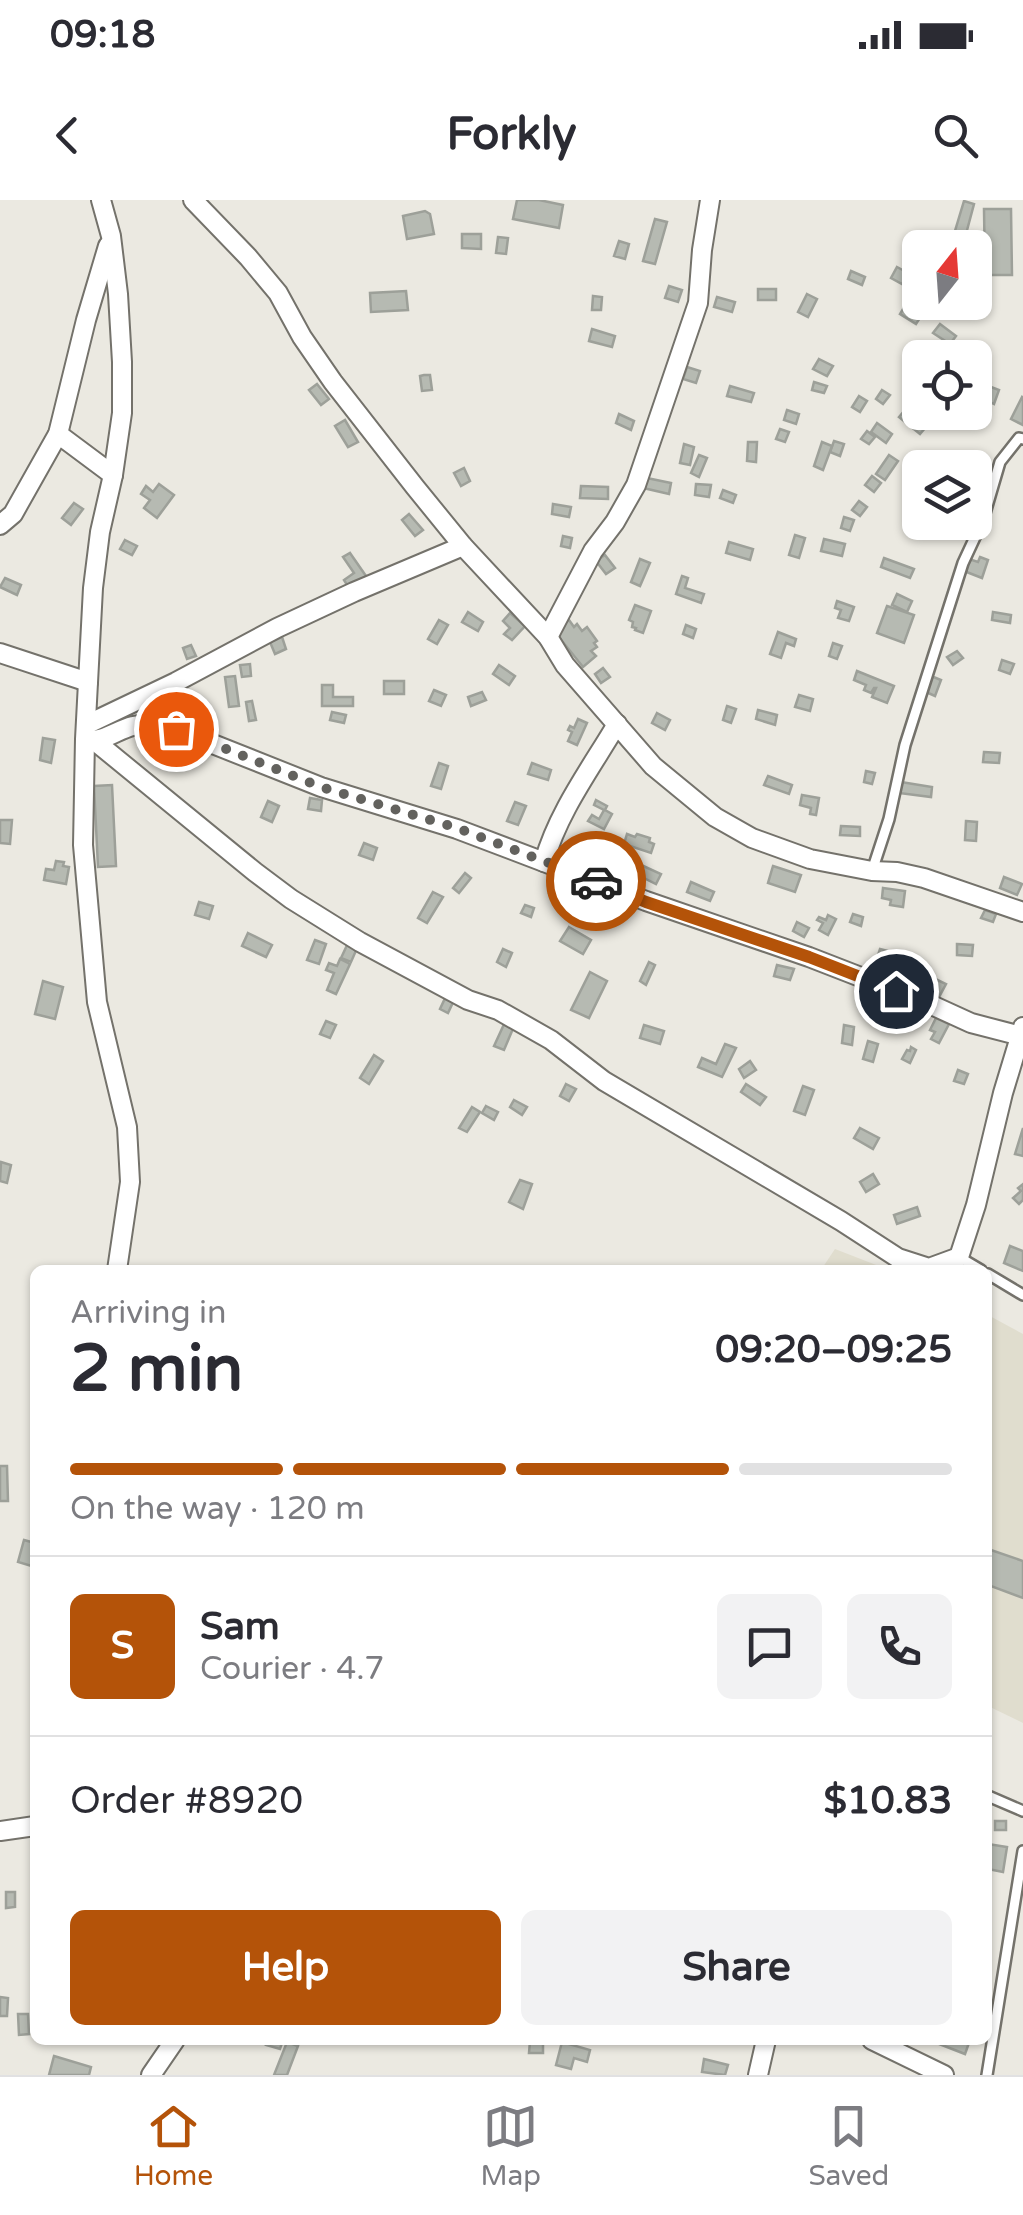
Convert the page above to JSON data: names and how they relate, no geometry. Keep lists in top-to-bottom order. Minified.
{"north":"top","page":{"status":"09:18","header":"Forkly","heading":["2 min","Arriving in","09:20–09:25"],"panel":["Sam","Courier · 4.7","Order #8920","$10.83"],"bar":"On the way · 120 m","round":"S","buttons":["Help","Share"],"tabs":["Home","Map","Saved"]}}
